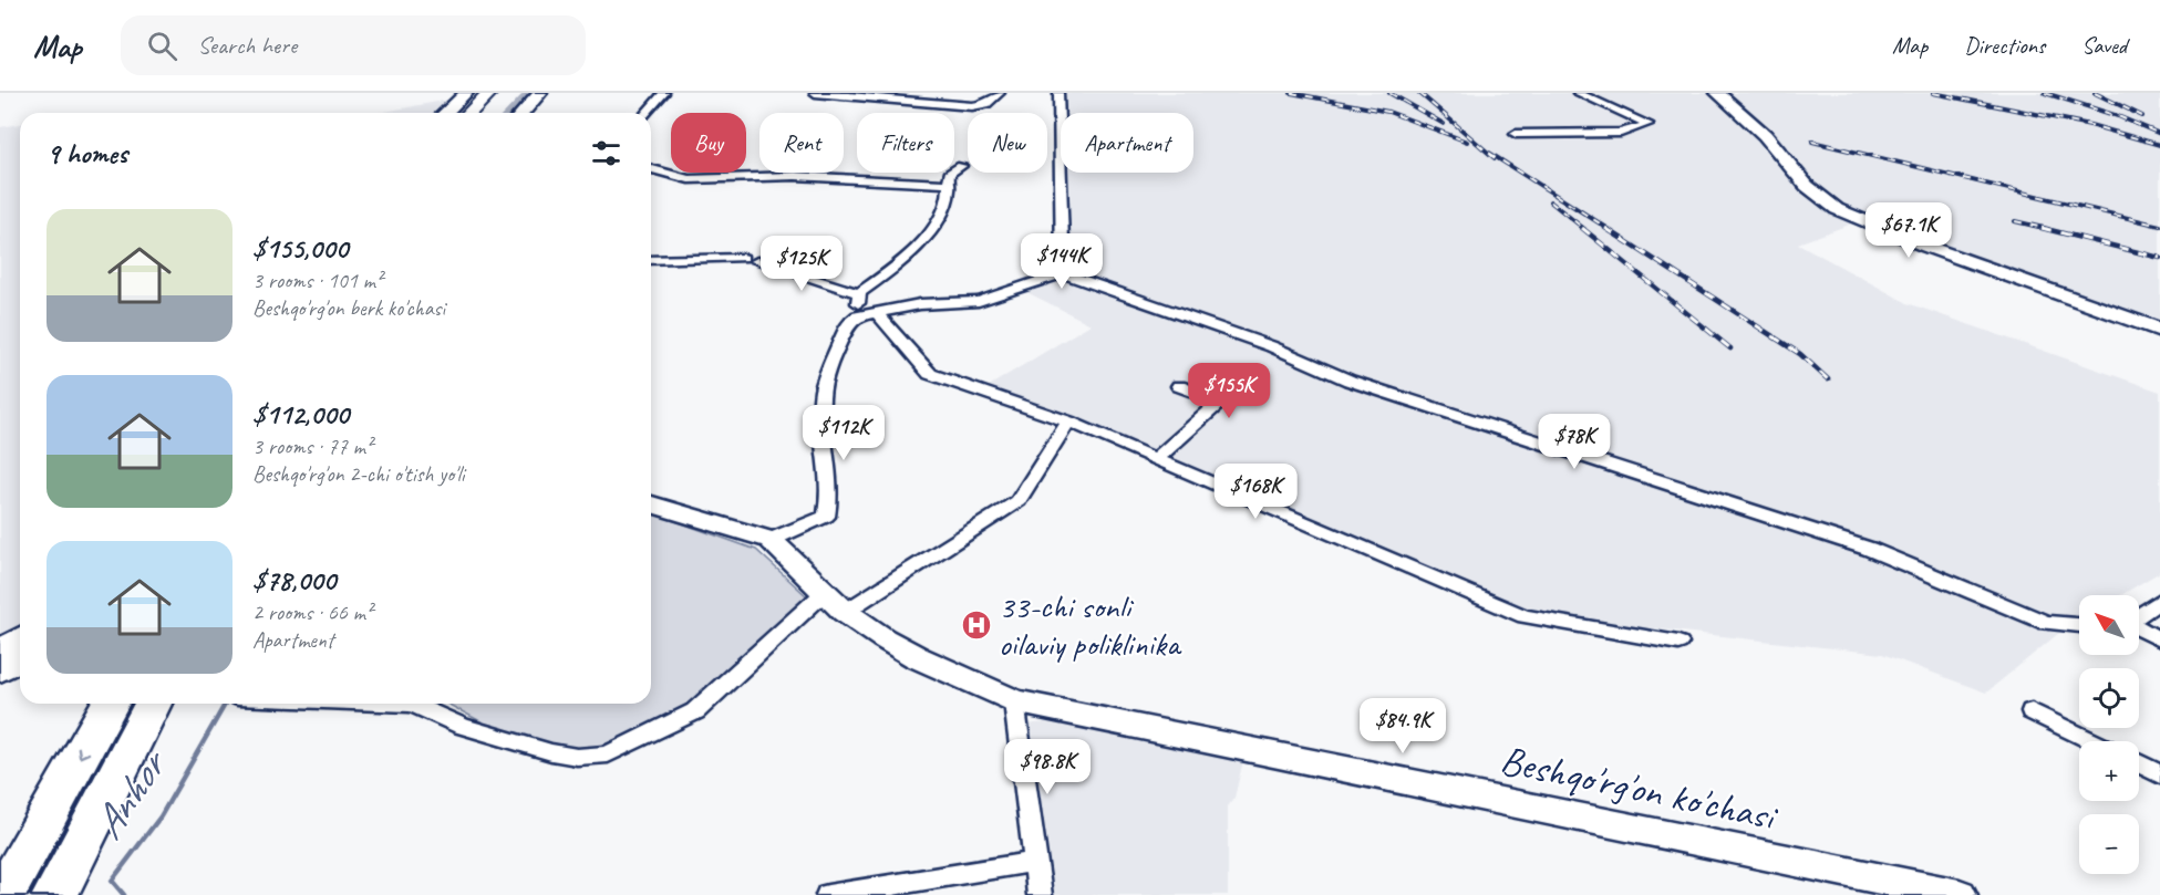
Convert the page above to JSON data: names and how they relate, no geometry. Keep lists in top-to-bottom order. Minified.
{"streets":{"street":["Beshqo'rg'on ko'chasi"]},"water":["Anhor"],"places":{"hospital":["33-chi sonli oilaviy poliklinika"]},"north":"top left","page":{"header":"Map","search":"Search here","nav":["Map","Directions","Saved"],"chip":["Buy","Rent","Filters","New","Apartment"],"heading":"9 homes","list":[{"name":"$155,000","note":"3 rooms · 101 m² · Beshqo'rg'on berk ko'chasi"},{"name":"$112,000","note":"3 rooms · 77 m² · Beshqo'rg'on 2-chi o'tish yo'li"},{"name":"$78,000","note":"2 rooms · 66 m² · Apartment"}],"price":["$67.1K","$144K","$125K","$155K","$112K","$78K","$168K","$84.9K","$98.8K"],"map_buttons":["+","−"]}}
